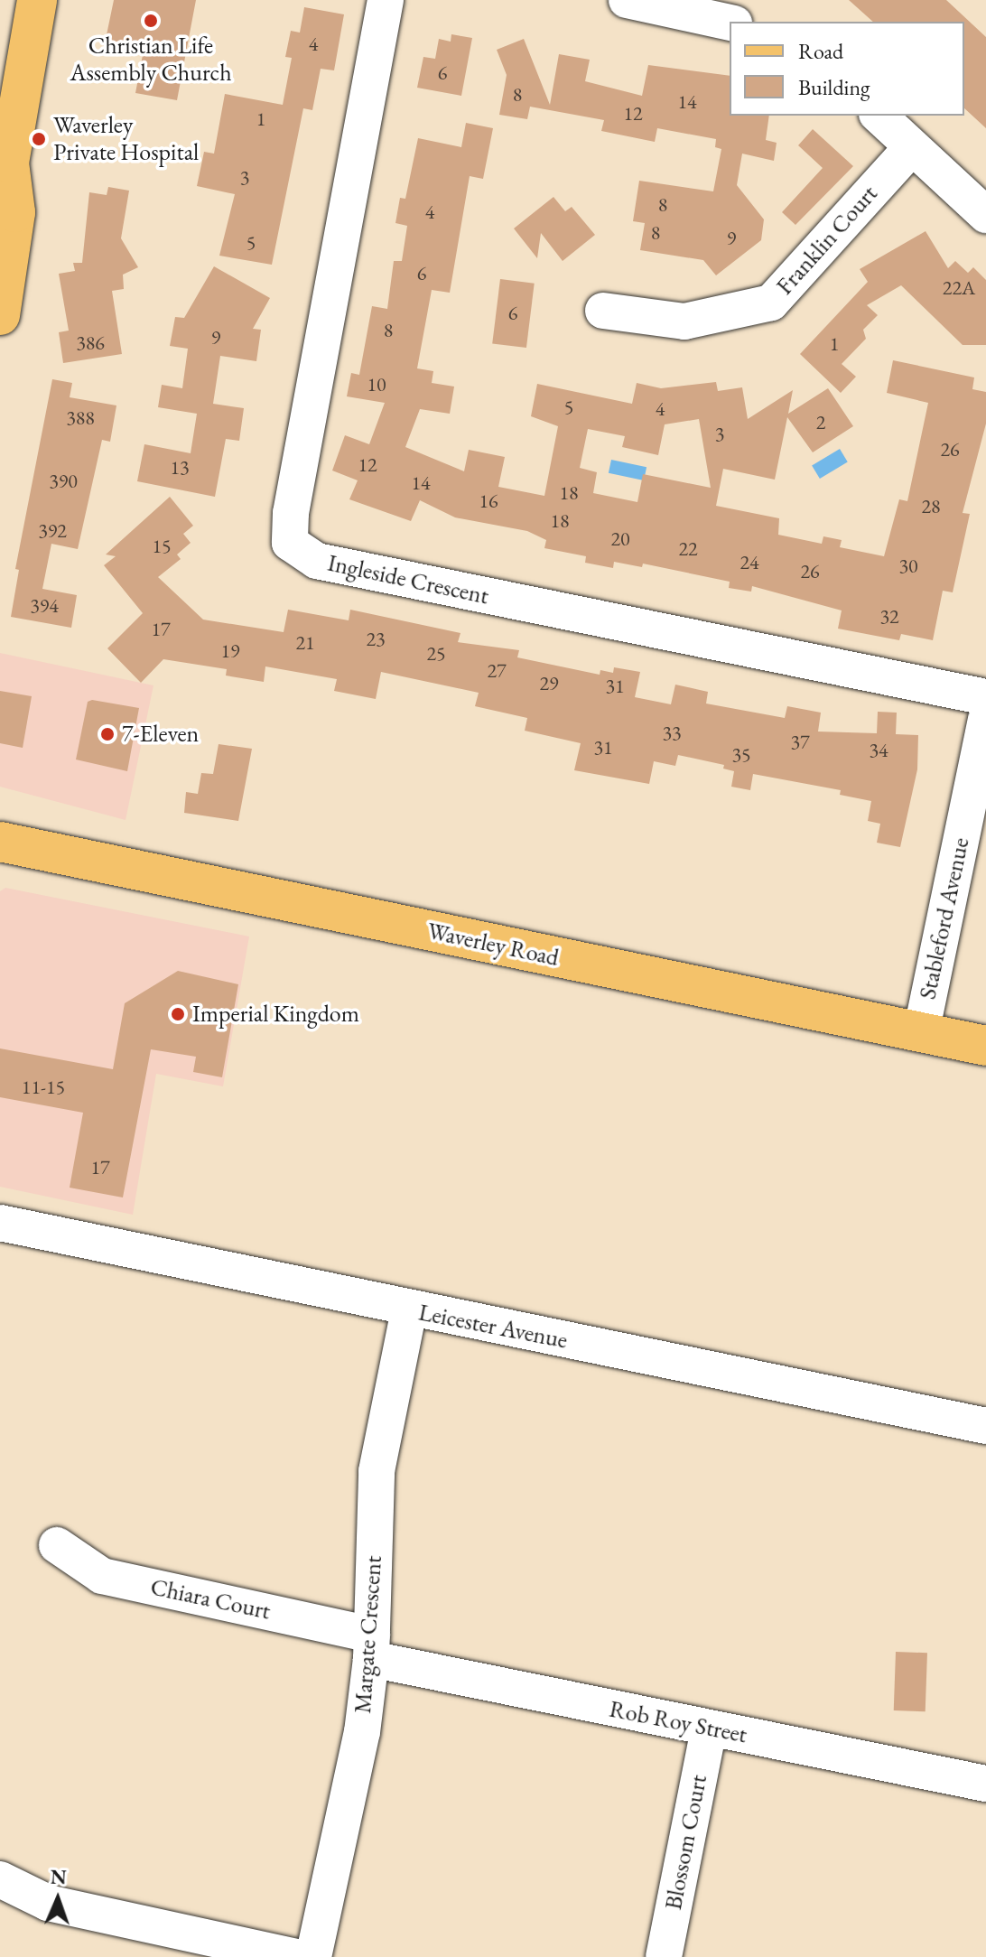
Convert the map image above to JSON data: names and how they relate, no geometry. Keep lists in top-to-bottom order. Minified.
{"streets":{"main road":["Waverley Road"],"street":["Franklin Court","Ingleside Crescent","Stableford Avenue","Leicester Avenue","Chiara Court","Margate Crescent","Rob Roy Street","Blossom Court"]},"crossings":[["Stableford Avenue","Waverley Road"],["Leicester Avenue","Margate Crescent"],["Chiara Court","Margate Crescent"],["Chiara Court","Rob Roy Street"],["Margate Crescent","Rob Roy Street"],["Rob Roy Street","Blossom Court"]],"places":["Christian Life Assembly Church","Waverley Private Hospital","7-Eleven","Imperial Kingdom"],"house_numbers":["4","6","8","14","12","1","3","8","4","8","9","5","6","22A","6","8","9","386","1","10","5","4","388","2","3","26","12","13","390","14","18","16","28","18","392","20","15","22","24","30","26","394","32","17","23","21","19","25","27","29","31","33","37","31","34","35","11-15","17"],"legend":["Road","Building"],"north":"top"}
